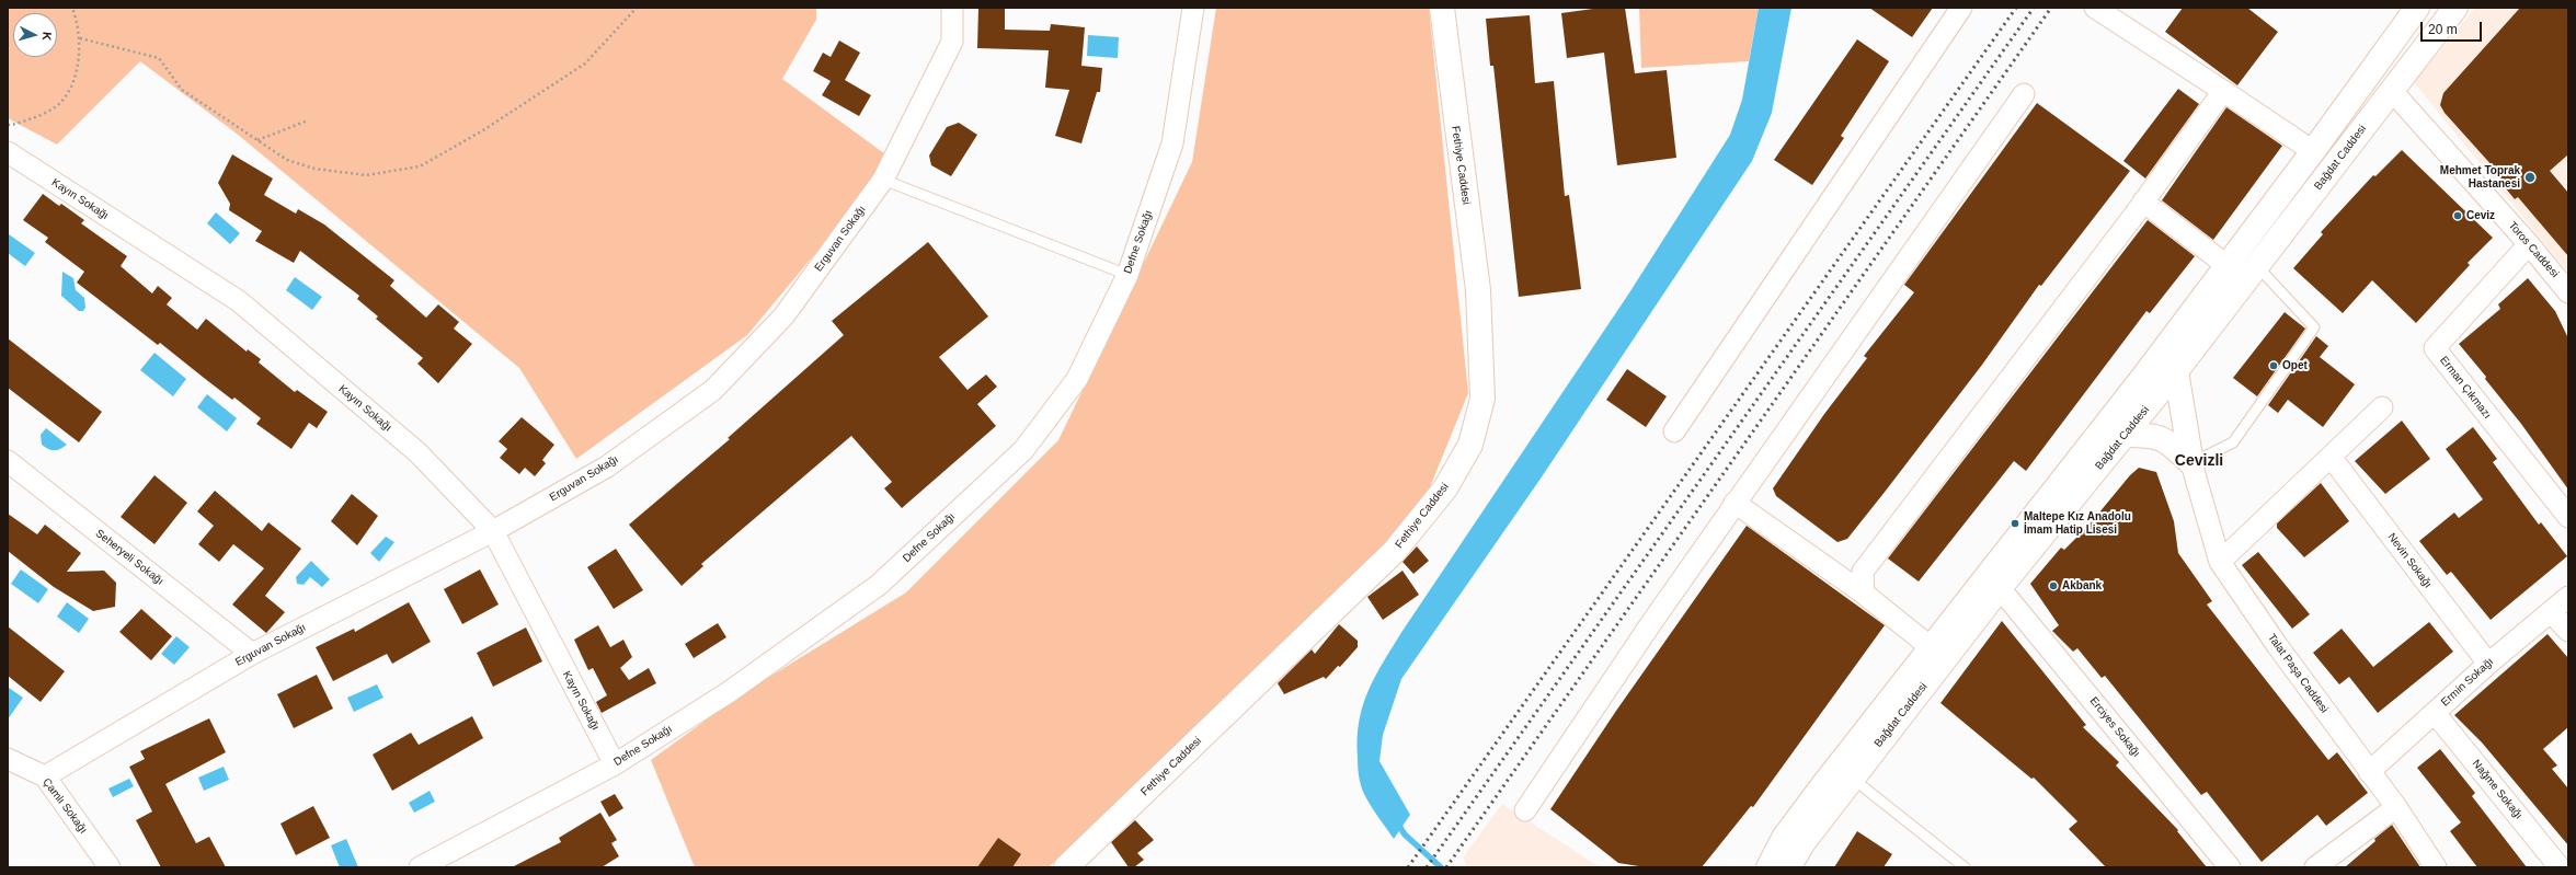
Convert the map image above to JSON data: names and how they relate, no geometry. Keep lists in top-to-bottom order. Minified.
{"streets":{"main road":["Bağdat Caddesi","Fethiye Caddesi","Talat Paşa Caddesi"],"street":["Kayın Sokağı","Erguvan Sokağı","Defne Sokağı","Toros Caddesi","Erman Çıkmazı","Seheryeli Sokağı","Nevin Sokağı","Ermin Sokağı","Erciyes Sokağı","Nağme Sokağı","Çamlı Sokağı"]},"crossings":[["Bağdat Caddesi","Toros Caddesi"],["Bağdat Caddesi","Talat Paşa Caddesi"],["Bağdat Caddesi","Erciyes Sokağı"],["Kayın Sokağı","Erguvan Sokağı"],["Kayın Sokağı","Defne Sokağı"],["Erguvan Sokağı","Seheryeli Sokağı"],["Erguvan Sokağı","Çamlı Sokağı"],["Toros Caddesi","Erman Çıkmazı"],["Nevin Sokağı","Ermin Sokağı"],["Talat Paşa Caddesi","Ermin Sokağı"],["Ermin Sokağı","Nağme Sokağı"]],"districts":["Cevizli"],"places":["Mehmet Toprak Hastanesi","Ceviz","Opet","Maltepe Kız Anadolu İmam Hatip Lisesi","Akbank"],"scale_bar":"20 m","north":"right"}
